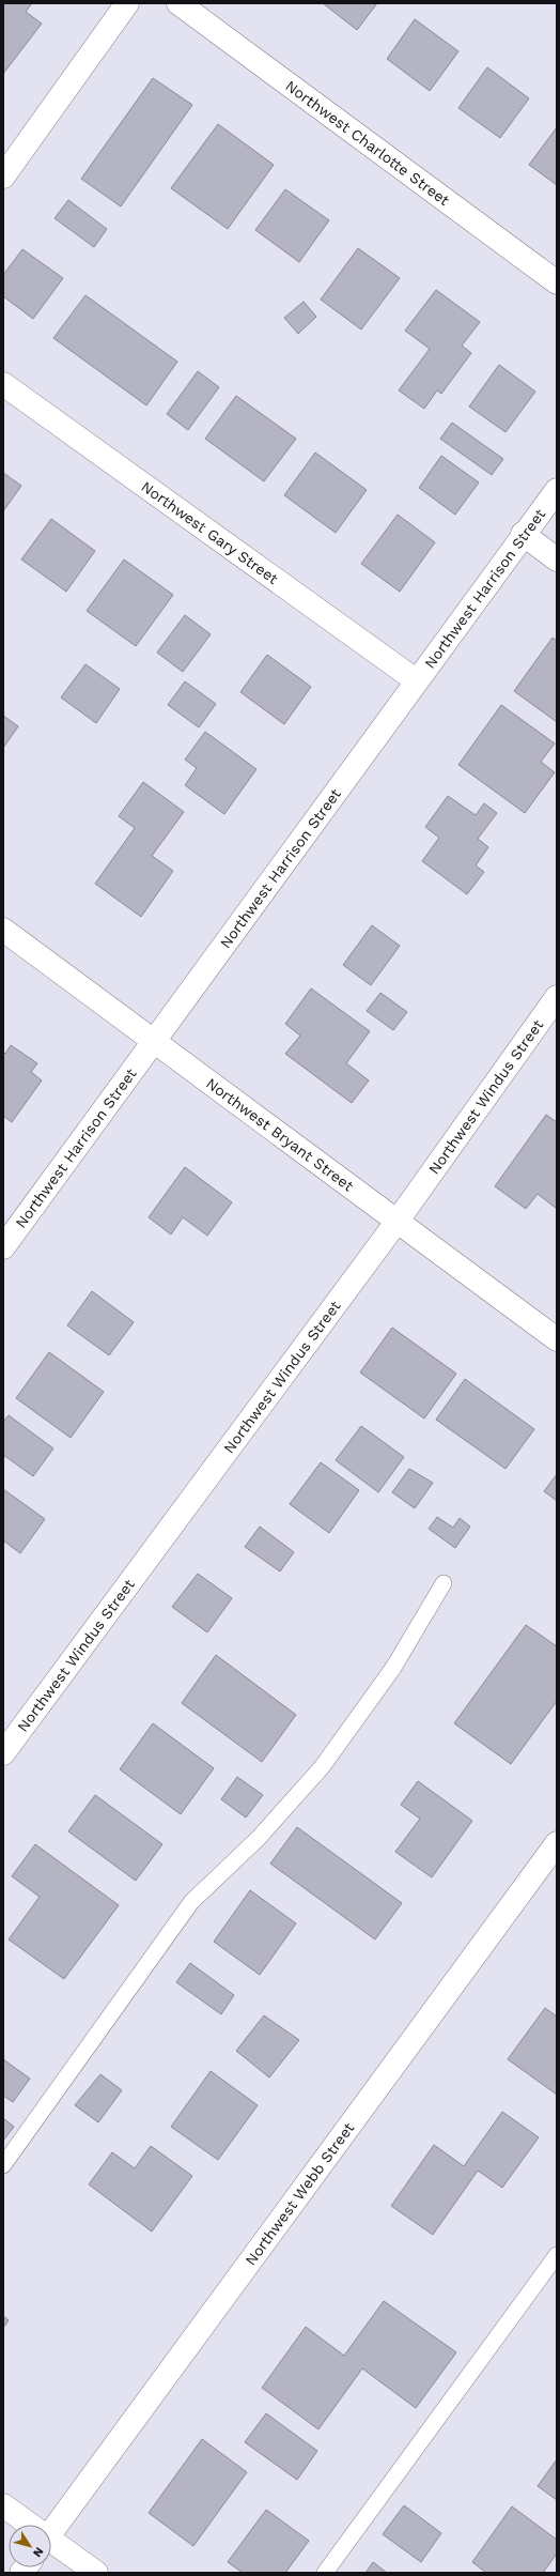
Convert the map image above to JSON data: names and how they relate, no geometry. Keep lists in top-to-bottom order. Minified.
{"streets":{"street":["Northwest Charlotte Street","Northwest Gary Street","Northwest Harrison Street","Northwest Windus Street","Northwest Bryant Street","Northwest Webb Street"]},"crossings":[["Northwest Gary Street","Northwest Harrison Street"],["Northwest Harrison Street","Northwest Bryant Street"],["Northwest Windus Street","Northwest Bryant Street"]],"north":"bottom right"}
